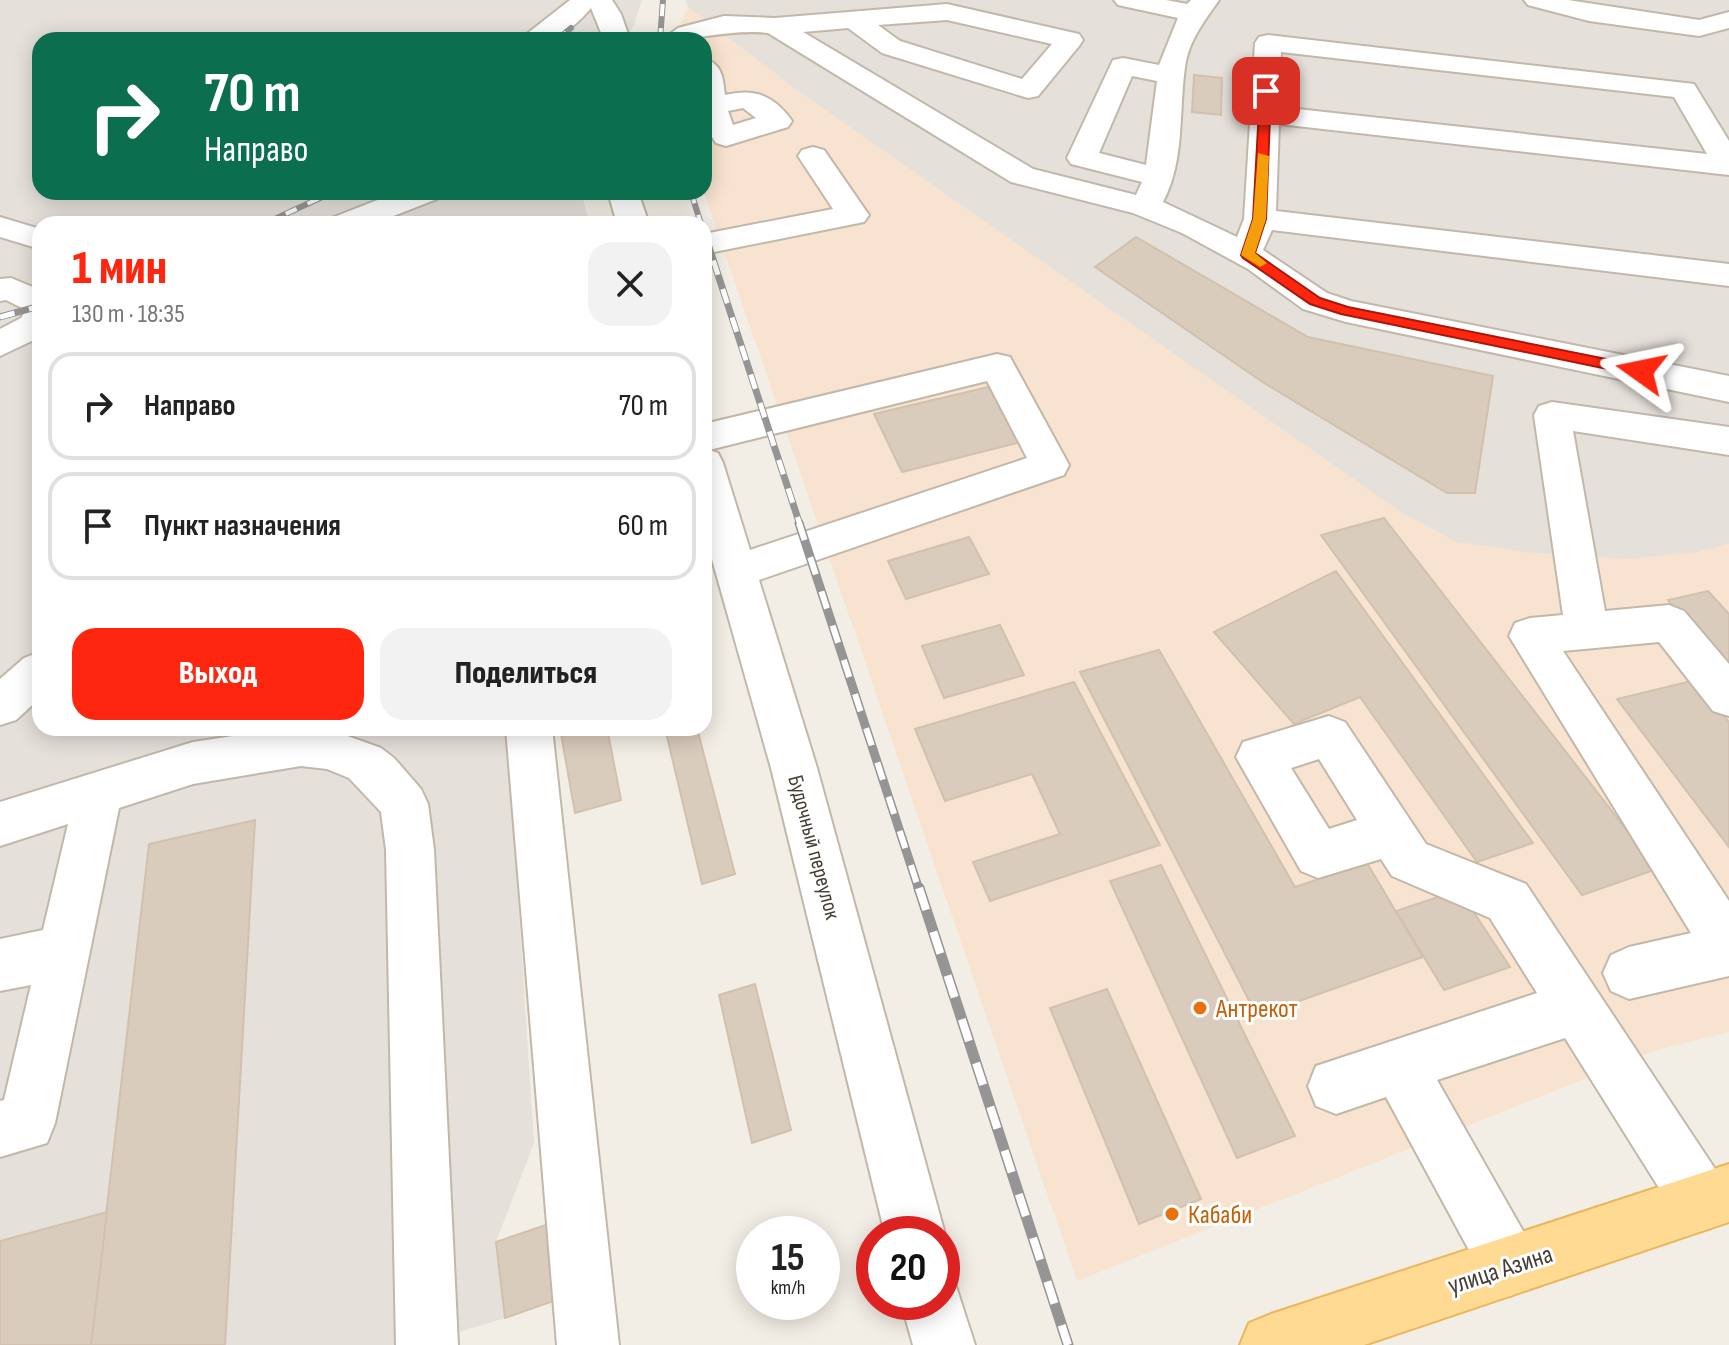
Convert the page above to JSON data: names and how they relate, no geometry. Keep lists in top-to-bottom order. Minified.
{"streets":{"main road":["улица Азина"],"street":["Будочный переулок"]},"places":["Антрекот","Кабаби"],"page":{"turn":["70 m","Направо"],"heading":["1 мин","130 m · 18:35"],"list":[{"name":"Направо","value":"70 m"},{"name":"Пункт назначения","value":"60 m"}],"buttons":["Выход","Поделиться"],"speed":"15 km/h","limit":"20"}}
